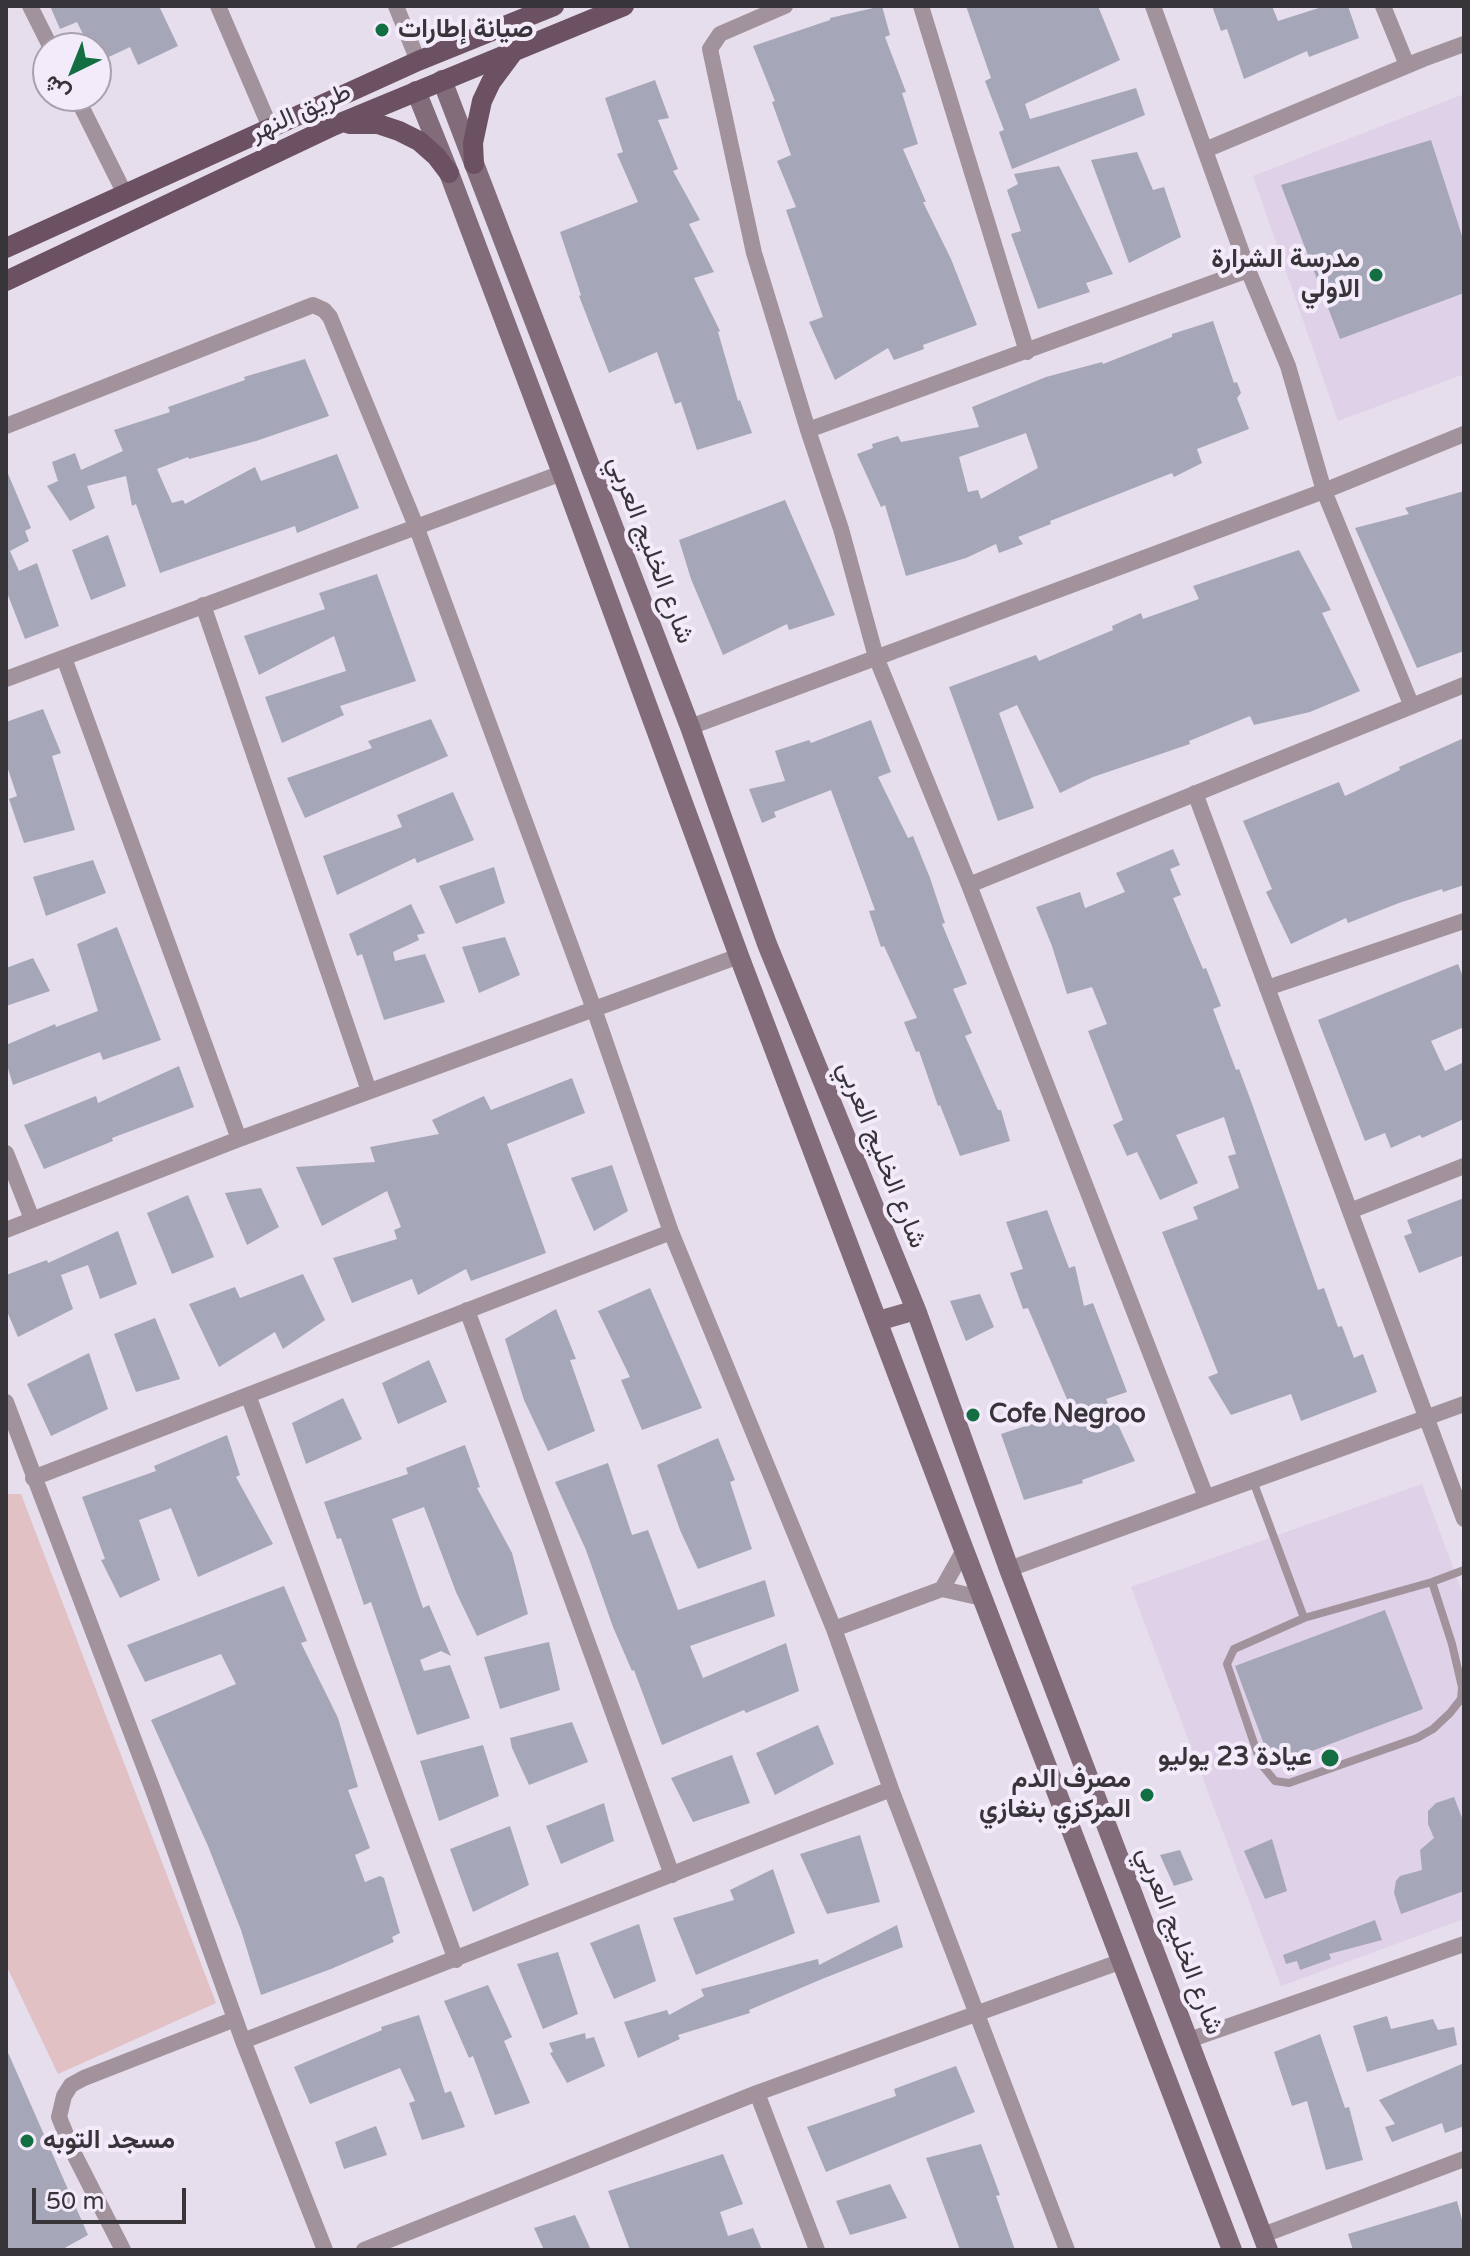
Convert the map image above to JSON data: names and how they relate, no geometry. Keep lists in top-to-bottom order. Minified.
{"streets":{"main road":["طريق النهر","شارع الخليج العربي"]},"crossings":[["طريق النهر","شارع الخليج العربي"]],"places":["صيانة إطارات","مدرسة الشرارة الاولي","Cofe Negroo","عيادة 23 يوليو","مصرف الدم المركزي بنغازي","مسجد التوبه"],"scale_bar":"50 m","north":"bottom left"}
